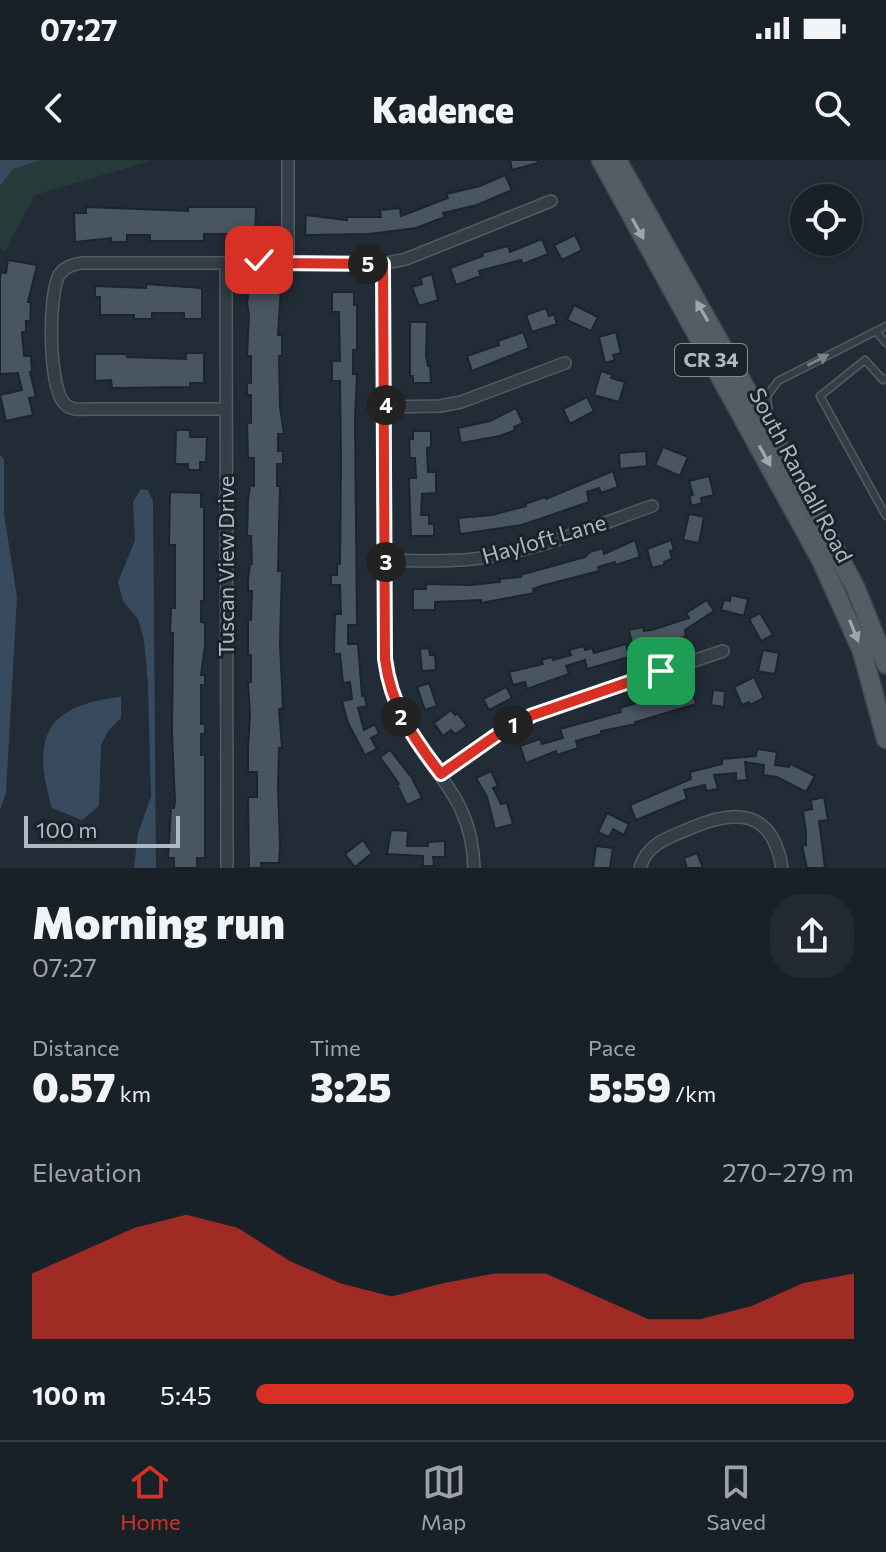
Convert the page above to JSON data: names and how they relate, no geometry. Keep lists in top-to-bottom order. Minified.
{"streets":{"main road":["CR 34","South Randall Road"],"street":["Hayloft Lane","Tuscan View Drive"]},"scale_bar":"100 m","page":{"status":"07:27","header":"Kadence","pins":["5","4","3","2","1"],"scale":"100 m","heading":["Morning run","07:27"],"stats":[["Distance","0.57 km"],["Time","3:25"],["Pace","5:59 /km"]],"chart":["Elevation","270–279 m"],"list":[{"name":"100 m","note":"5:45"}],"tabs":["Home","Map","Saved"]}}
